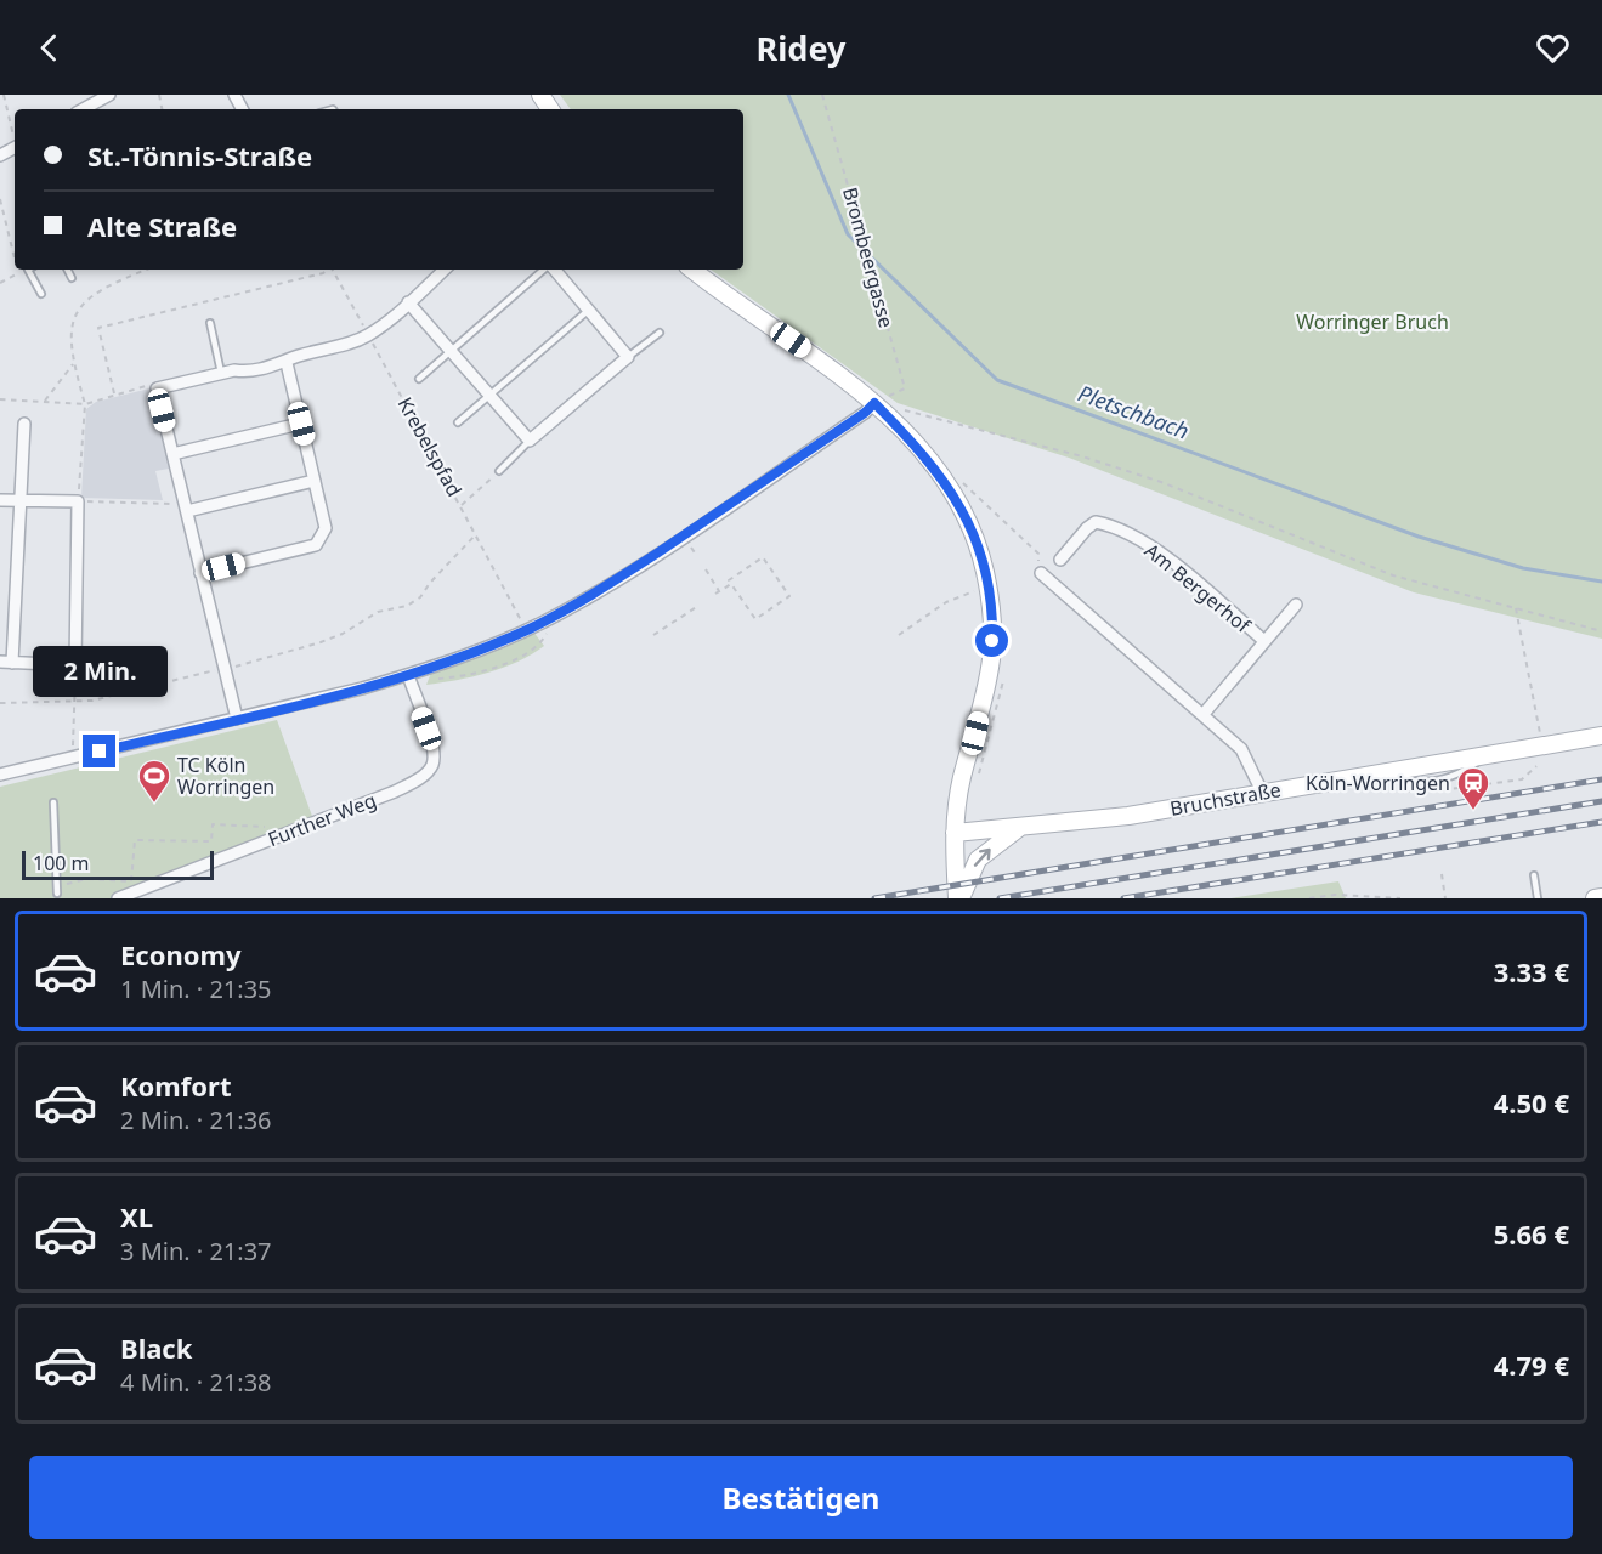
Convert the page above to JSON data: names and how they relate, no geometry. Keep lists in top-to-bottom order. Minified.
{"streets":{"main road":["Bruchstraße"],"street":["Am Bergerhof","Further Weg"],"path":["Brombeergasse","Krebelspfad"]},"water":["Pletschbach"],"parks":["Worringer Bruch"],"places":{"sports":["TC Köln Worringen"],"station":["Köln-Worringen"]},"scale_bar":"100 m","page":{"header":"Ridey","banner":["St.-Tönnis-Straße","Alte Straße"],"bubble":"2 Min.","scale":"100 m","list":[{"name":"Economy","note":"1 Min. · 21:35","value":"3.33 €"},{"name":"Komfort","note":"2 Min. · 21:36","value":"4.50 €"},{"name":"XL","note":"3 Min. · 21:37","value":"5.66 €"},{"name":"Black","note":"4 Min. · 21:38","value":"4.79 €"}],"buttons":"Bestätigen"}}
